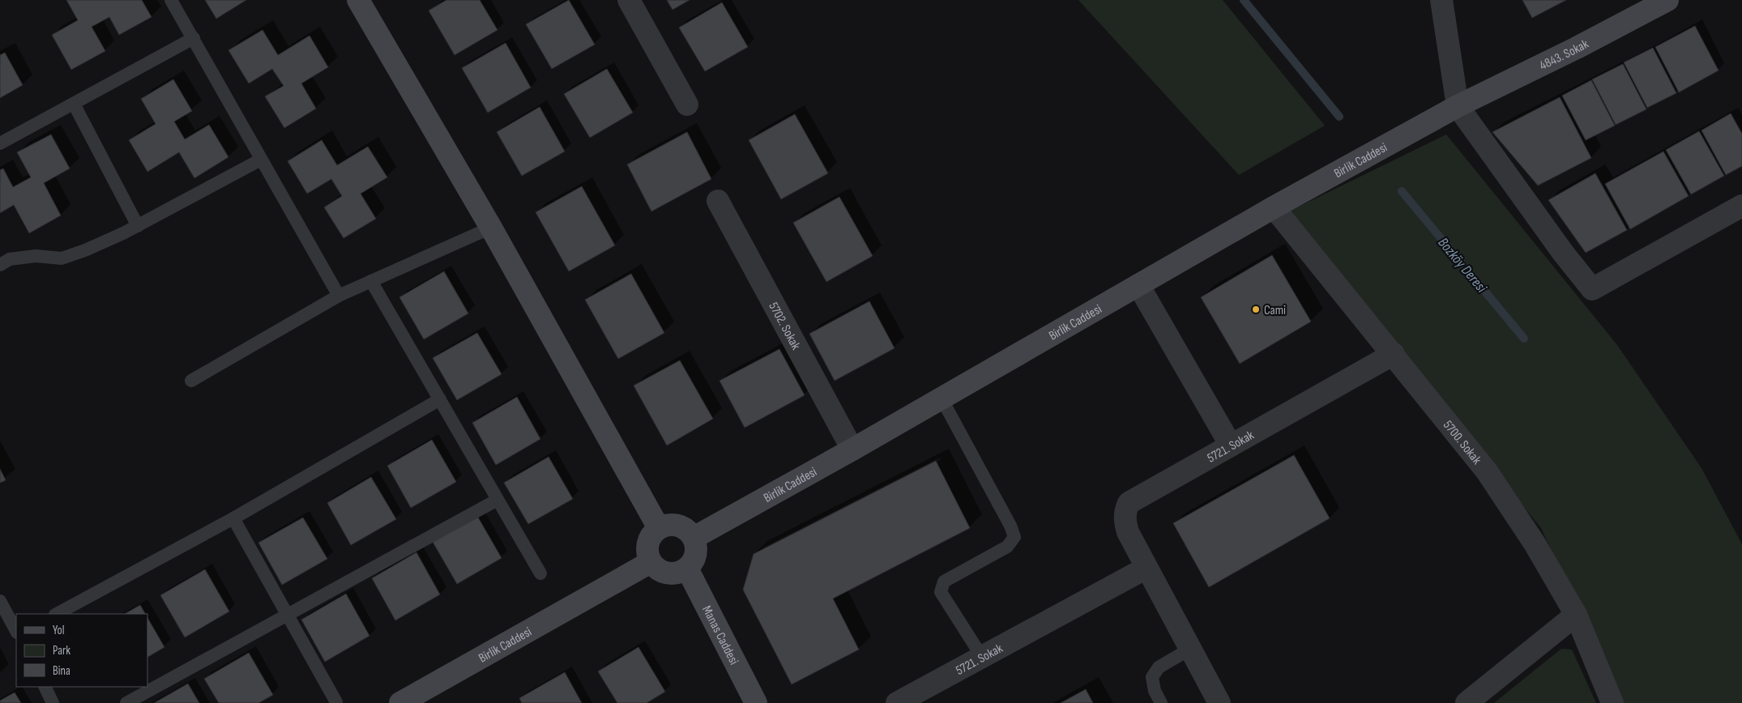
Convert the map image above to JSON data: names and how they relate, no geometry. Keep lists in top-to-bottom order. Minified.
{"streets":{"street":["4843. Sokak","Birlik Caddesi","5702. Sokak","5700. Sokak","5721. Sokak","Manas Caddesi"]},"crossings":[["4843. Sokak","Birlik Caddesi"],["Birlik Caddesi","5702. Sokak"],["Birlik Caddesi","5700. Sokak"],["Birlik Caddesi","Manas Caddesi"],["5700. Sokak","5721. Sokak"]],"water":["Bozköy Deresi"],"places":["Cami"],"legend":["Yol","Park","Bina"]}
